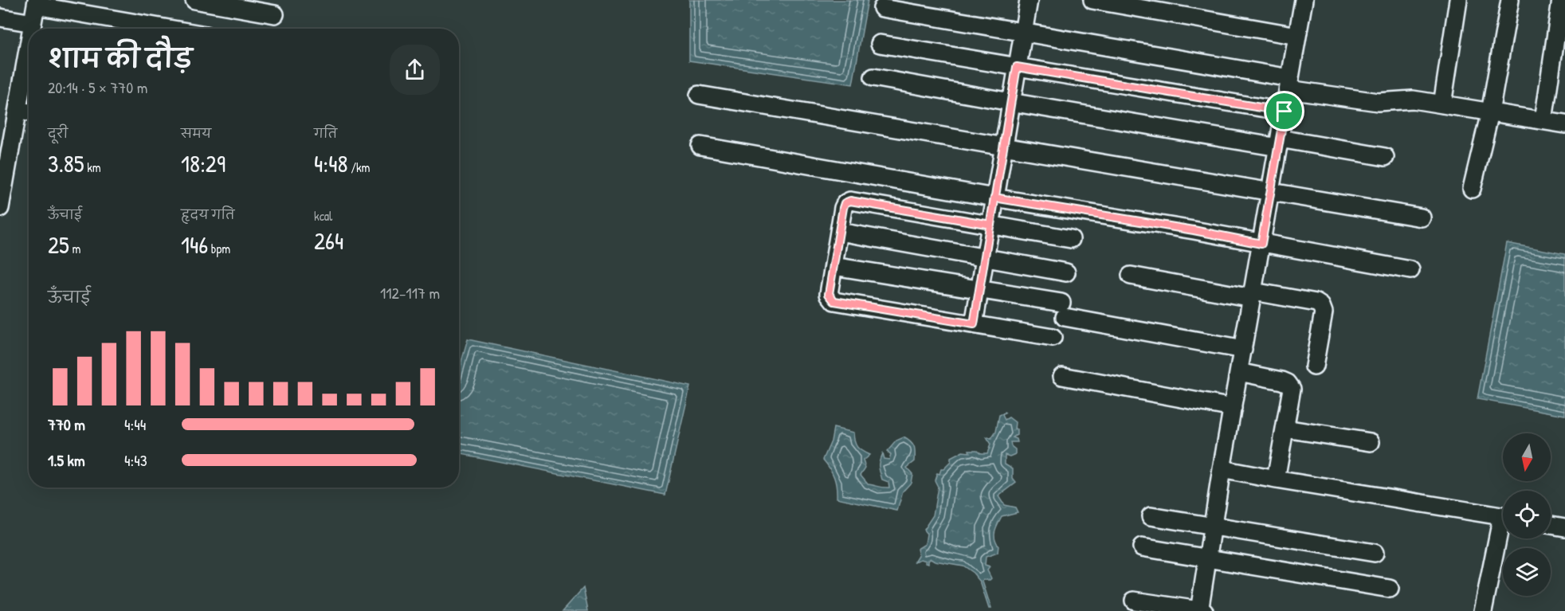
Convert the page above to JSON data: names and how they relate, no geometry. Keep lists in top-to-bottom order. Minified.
{"north":"bottom","page":{"heading":["शाम की दौड़","20:14 · 5 × 770 m"],"stats":[["दूरी","3.85 km"],["समय","18:29"],["गति","4:48 /km"],["ऊँचाई","25 m"],["हृदय गति","146 bpm"],["kcal","264"]],"chart":["ऊँचाई","112–117 m"],"list":[{"name":"770 m","note":"4:44"},{"name":"1.5 km","note":"4:43"}]}}
